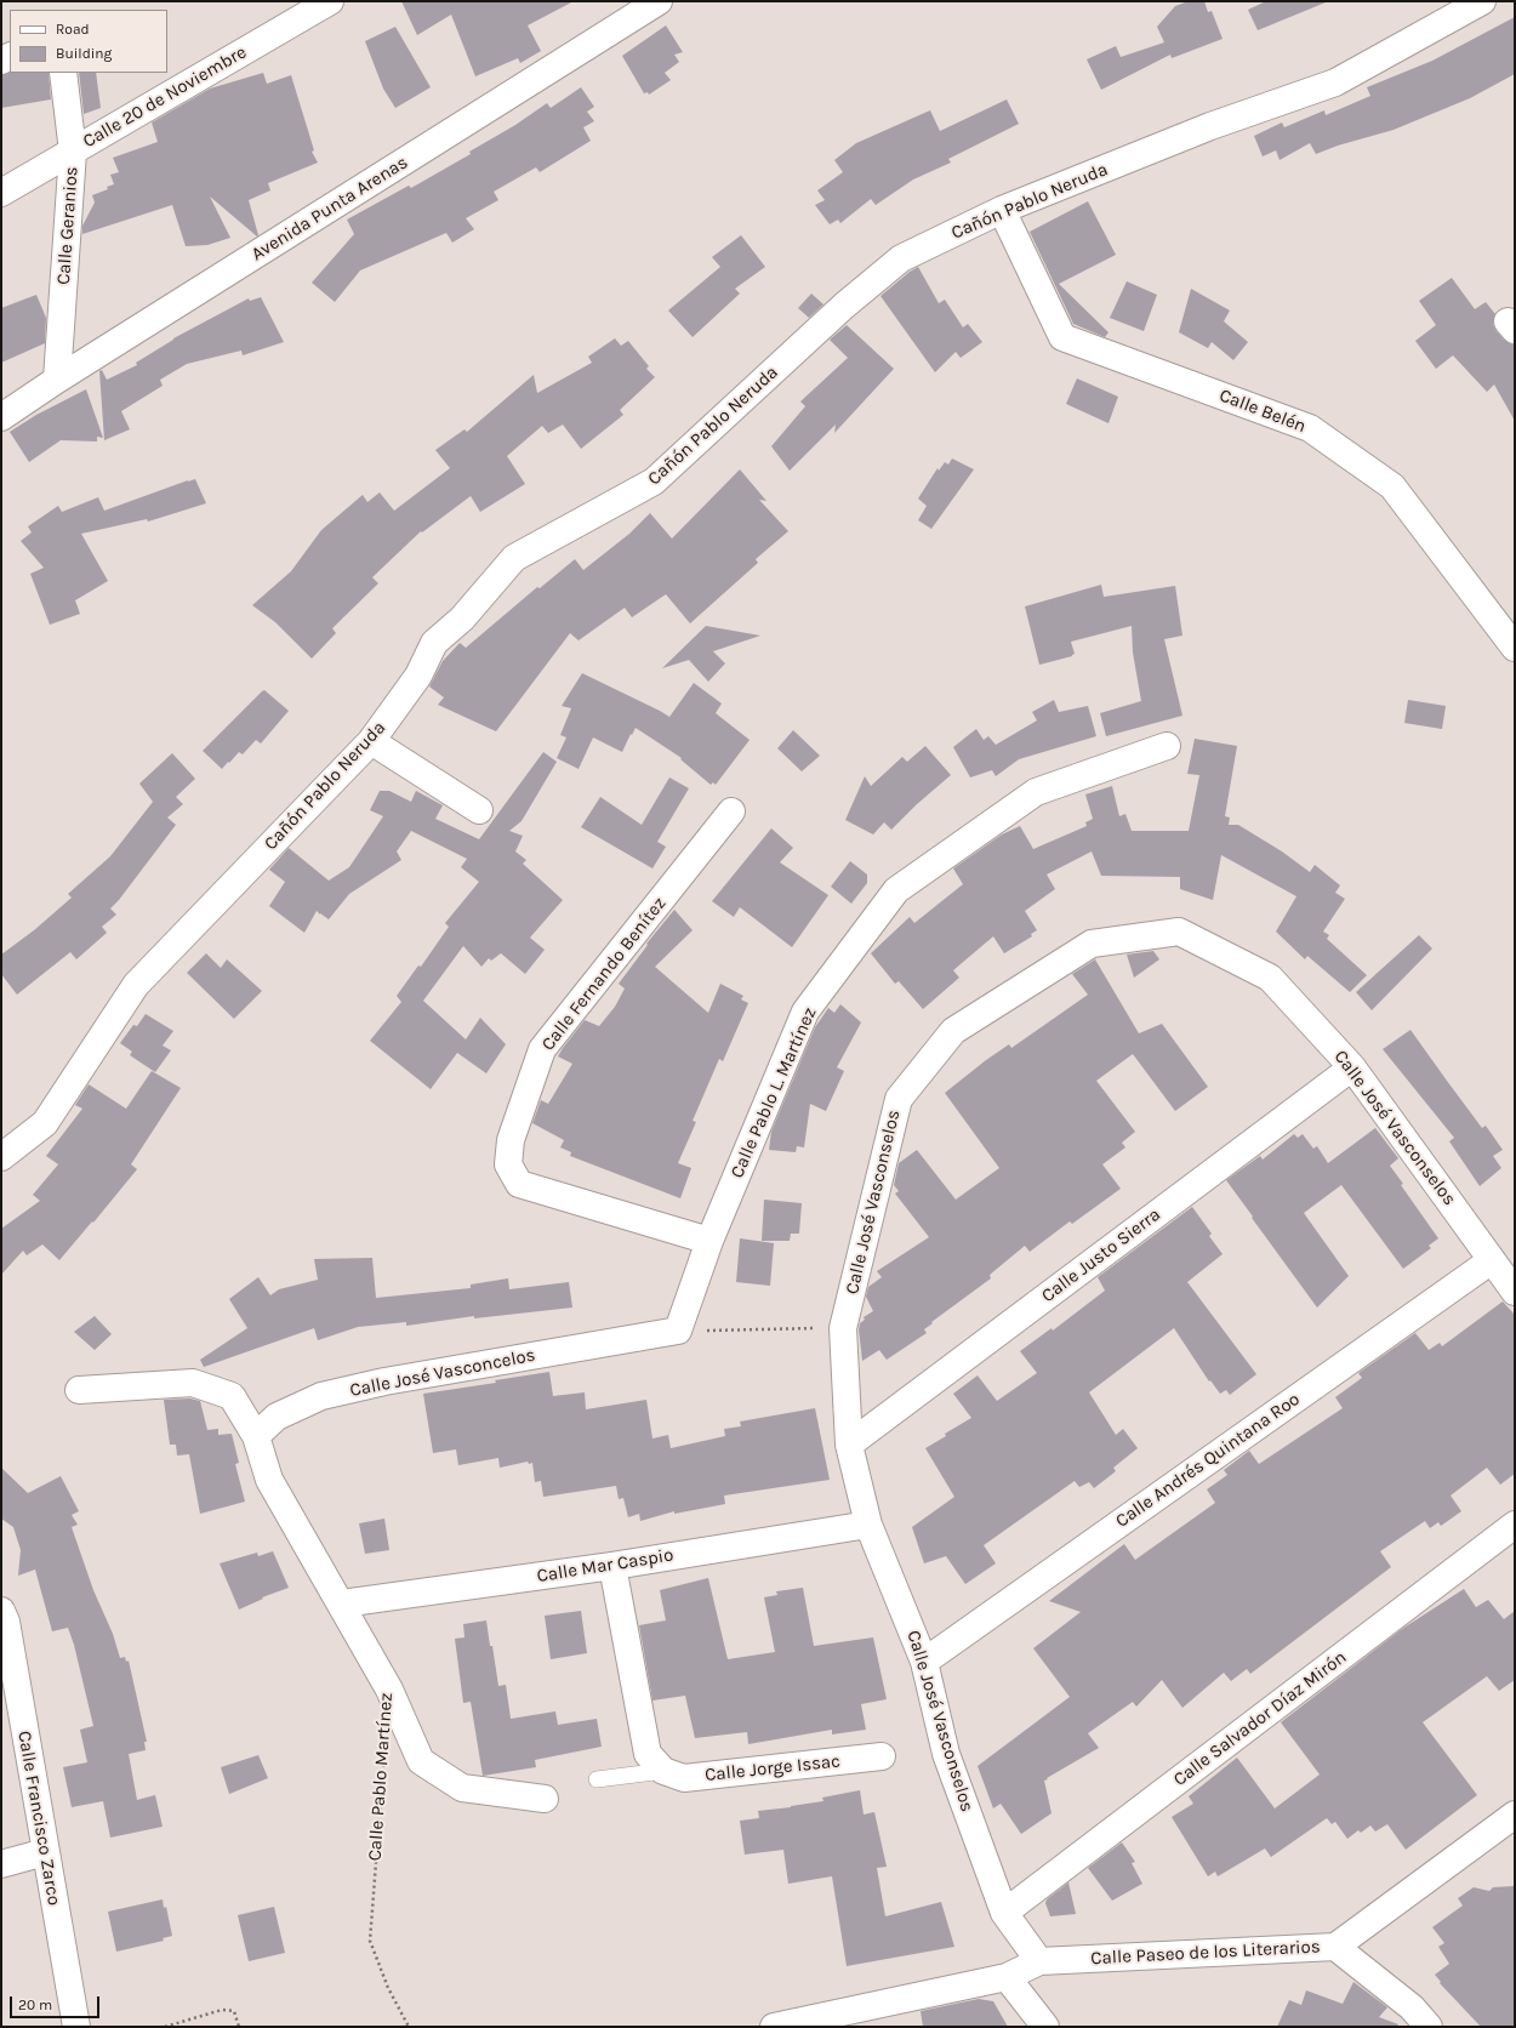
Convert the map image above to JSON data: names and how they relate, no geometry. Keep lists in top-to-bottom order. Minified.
{"streets":{"street":["Calle 20 de Noviembre","Cañón Pablo Neruda","Avenida Punta Arenas","Calle Geranios","Calle Belén","Calle Fernando Benítez","Calle Pablo L. Martínez","Calle José Vasconselos","Calle Justo Sierra","Calle José Vasconcelos","Calle Andrés Quintana Roo","Calle Mar Caspio","Calle Salvador Díaz Mirón","Calle Jorge Issac","Calle Pablo Martínez","Calle Francisco Zarco","Calle Paseo de los Literarios"]},"crossings":[["Calle 20 de Noviembre","Calle Geranios"],["Cañón Pablo Neruda","Calle Belén"],["Avenida Punta Arenas","Calle Geranios"],["Calle Fernando Benítez","Calle Pablo L. Martínez"],["Calle Pablo L. Martínez","Calle José Vasconcelos"],["Calle José Vasconselos","Calle Justo Sierra"],["Calle José Vasconselos","Calle Andrés Quintana Roo"],["Calle José Vasconselos","Calle Mar Caspio"],["Calle José Vasconselos","Calle Salvador Díaz Mirón"],["Calle José Vasconselos","Calle Paseo de los Literarios"],["Calle José Vasconcelos","Calle Pablo Martínez"],["Calle Mar Caspio","Calle Pablo Martínez"]],"legend":["Road","Building"],"scale_bar":"20 m"}
